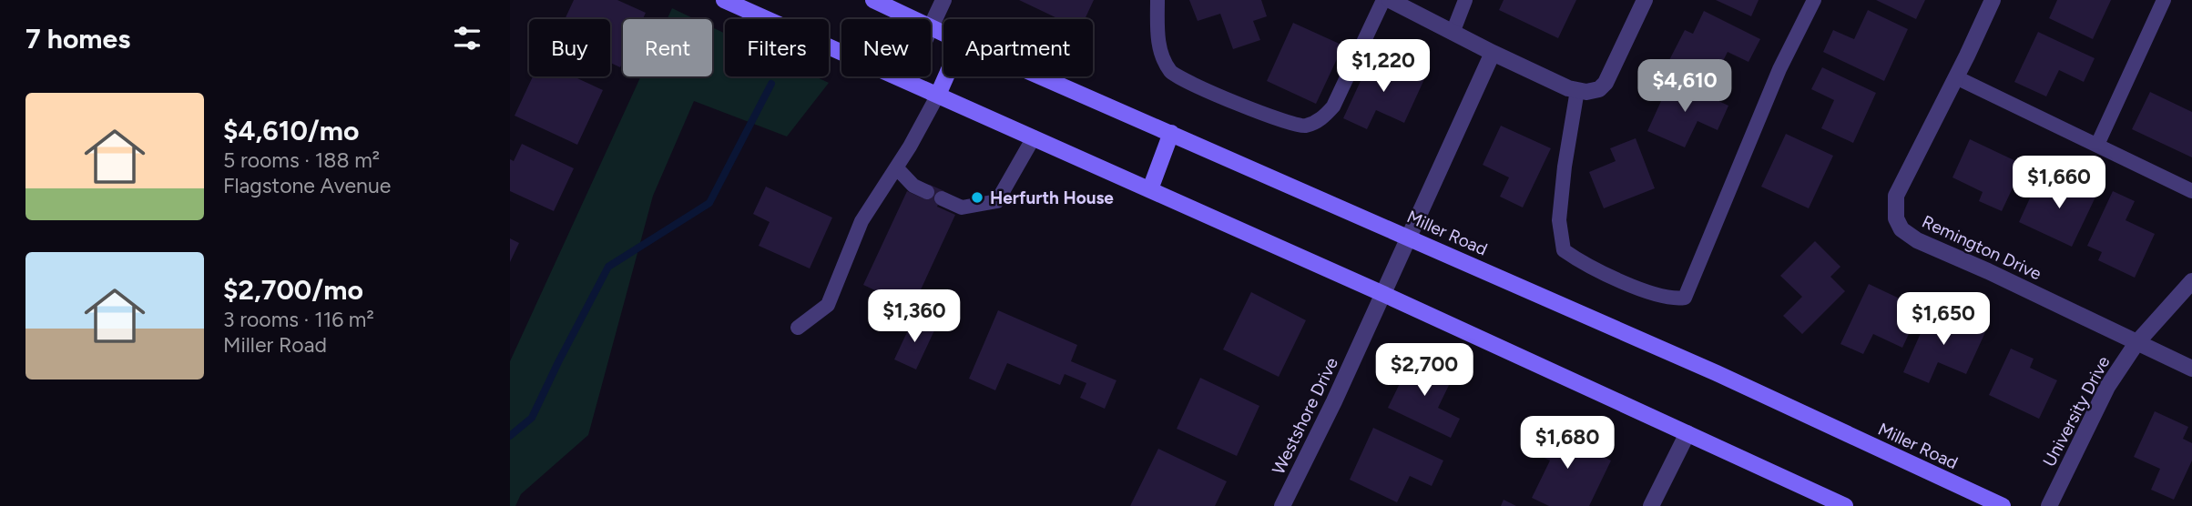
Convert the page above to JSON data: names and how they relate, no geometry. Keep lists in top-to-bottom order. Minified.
{"streets":{"main road":["Miller Road"],"street":["Remington Drive","University Drive","Westshore Drive"]},"crossings":[["Miller Road","Westshore Drive"],["Remington Drive","University Drive"]],"places":["Herfurth House"],"page":{"heading":"7 homes","chip":["Buy","Rent","Filters","New","Apartment"],"price":["$1,220","$4,610","$1,660","$1,360","$1,650","$2,700","$1,680"],"list":[{"name":"$4,610/mo","note":"5 rooms · 188 m² · Flagstone Avenue"},{"name":"$2,700/mo","note":"3 rooms · 116 m² · Miller Road"}]}}
